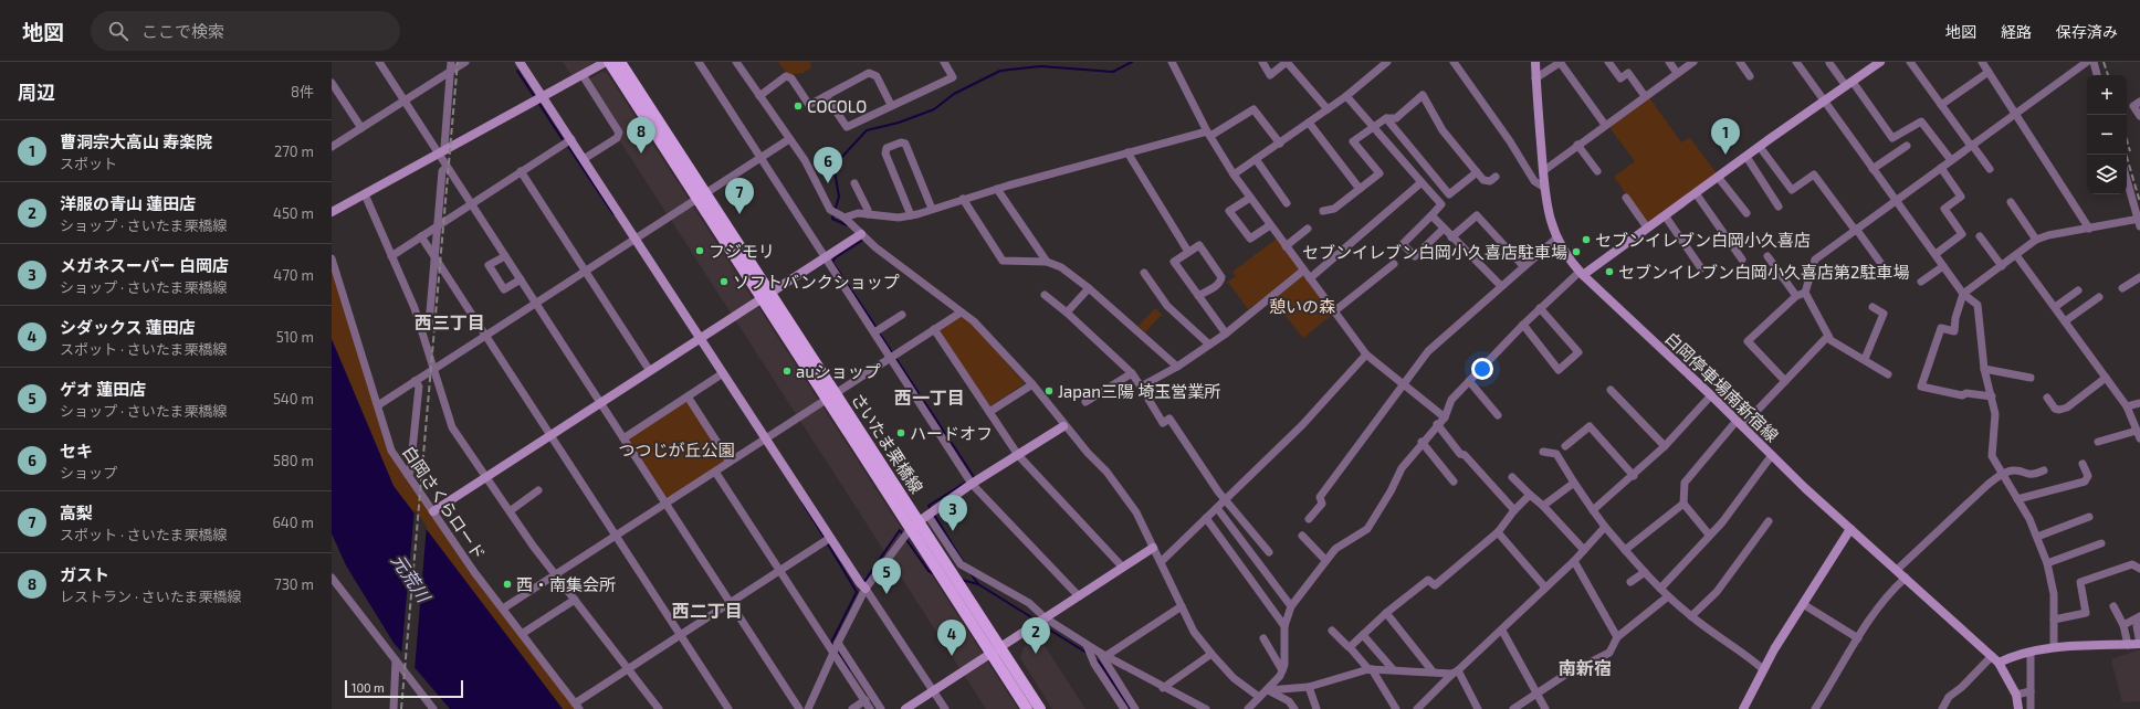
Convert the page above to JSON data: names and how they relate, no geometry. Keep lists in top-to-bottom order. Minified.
{"streets":{"main road":["さいたま栗橋線"],"street":["白岡停車場南新宿線","白岡さくらロード"]},"districts":["西三丁目","西一丁目","西二丁目","南新宿"],"water":["元荒川"],"parks":["憩いの森","つつじが丘公園"],"places":["COCOLO","セブンイレブン白岡小久喜店","フジモリ","セブンイレブン白岡小久喜店駐車場","セブンイレブン白岡小久喜店第2駐車場","ソフトバンクショップ","auショップ","Japan三陽 埼玉営業所","ハードオフ","西・南集会所"],"scale_bar":"100 m","page":{"header":"地図","search":"ここで検索","nav":["地図","経路","保存済み"],"heading":["周辺","8件"],"map_buttons":["+","−"],"pins":["8","1","6","7","3","5","2","4"],"list":[{"mark":"1","name":"曹洞宗大高山 寿楽院","note":"スポット","value":"270 m"},{"mark":"2","name":"洋服の青山 蓮田店","note":"ショップ · さいたま栗橋線","value":"450 m"},{"mark":"3","name":"メガネスーパー 白岡店","note":"ショップ · さいたま栗橋線","value":"470 m"},{"mark":"4","name":"シダックス 蓮田店","note":"スポット · さいたま栗橋線","value":"510 m"},{"mark":"5","name":"ゲオ 蓮田店","note":"ショップ · さいたま栗橋線","value":"540 m"},{"mark":"6","name":"セキ","note":"ショップ","value":"580 m"},{"mark":"7","name":"高梨","note":"スポット · さいたま栗橋線","value":"640 m"},{"mark":"8","name":"ガスト","note":"レストラン · さいたま栗橋線","value":"730 m"}],"scale":"100 m"}}
